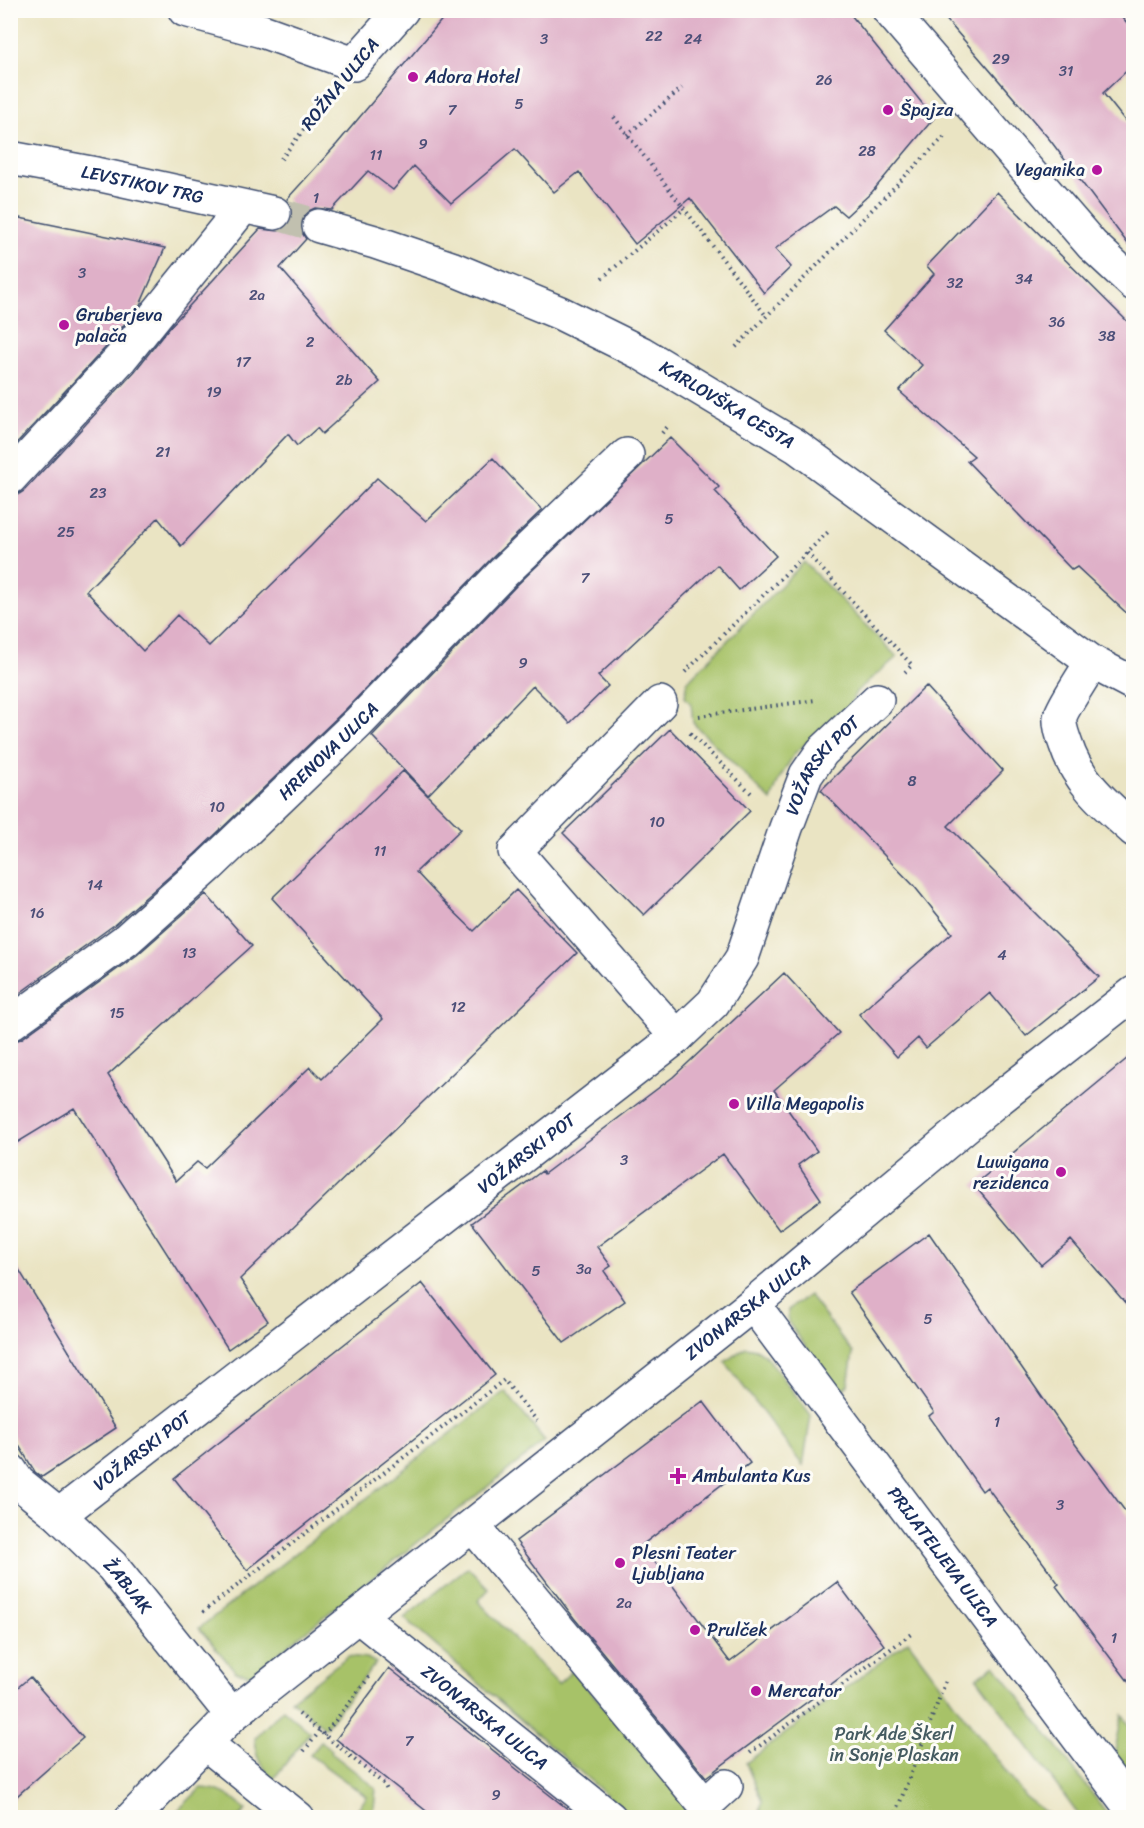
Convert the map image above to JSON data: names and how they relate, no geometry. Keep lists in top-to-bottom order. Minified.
{"streets":{"street":["ROŽNA ULICA","LEVSTIKOV TRG","KARLOVŠKA CESTA","HRENOVA ULICA","VOŽARSKI POT","ZVONARSKA ULICA","PRIJATELJEVA ULICA","ŽABJAK"]},"crossings":[["VOŽARSKI POT","ŽABJAK"],["ZVONARSKA ULICA","PRIJATELJEVA ULICA"],["ZVONARSKA ULICA","ŽABJAK"]],"parks":["Park Ade Škerl in Sonje Plaskan"],"places":{"other":["Adora Hotel","Špajza","Veganika","Gruberjeva palača","Villa Megapolis","Luwigana rezidenca","Plesni Teater Ljubljana","Prulček","Mercator"],"health":["Ambulanta Kus"]},"house_numbers":["22","3","24","29","31","26","5","7","9","28","11","1","3","34","32","2a","36","38","2","17","2b","19","21","23","5","25","7","9","8","10","10","11","14","16","13","4","12","15","3","3a","5","5","1","3","2a","1","7","9"]}
